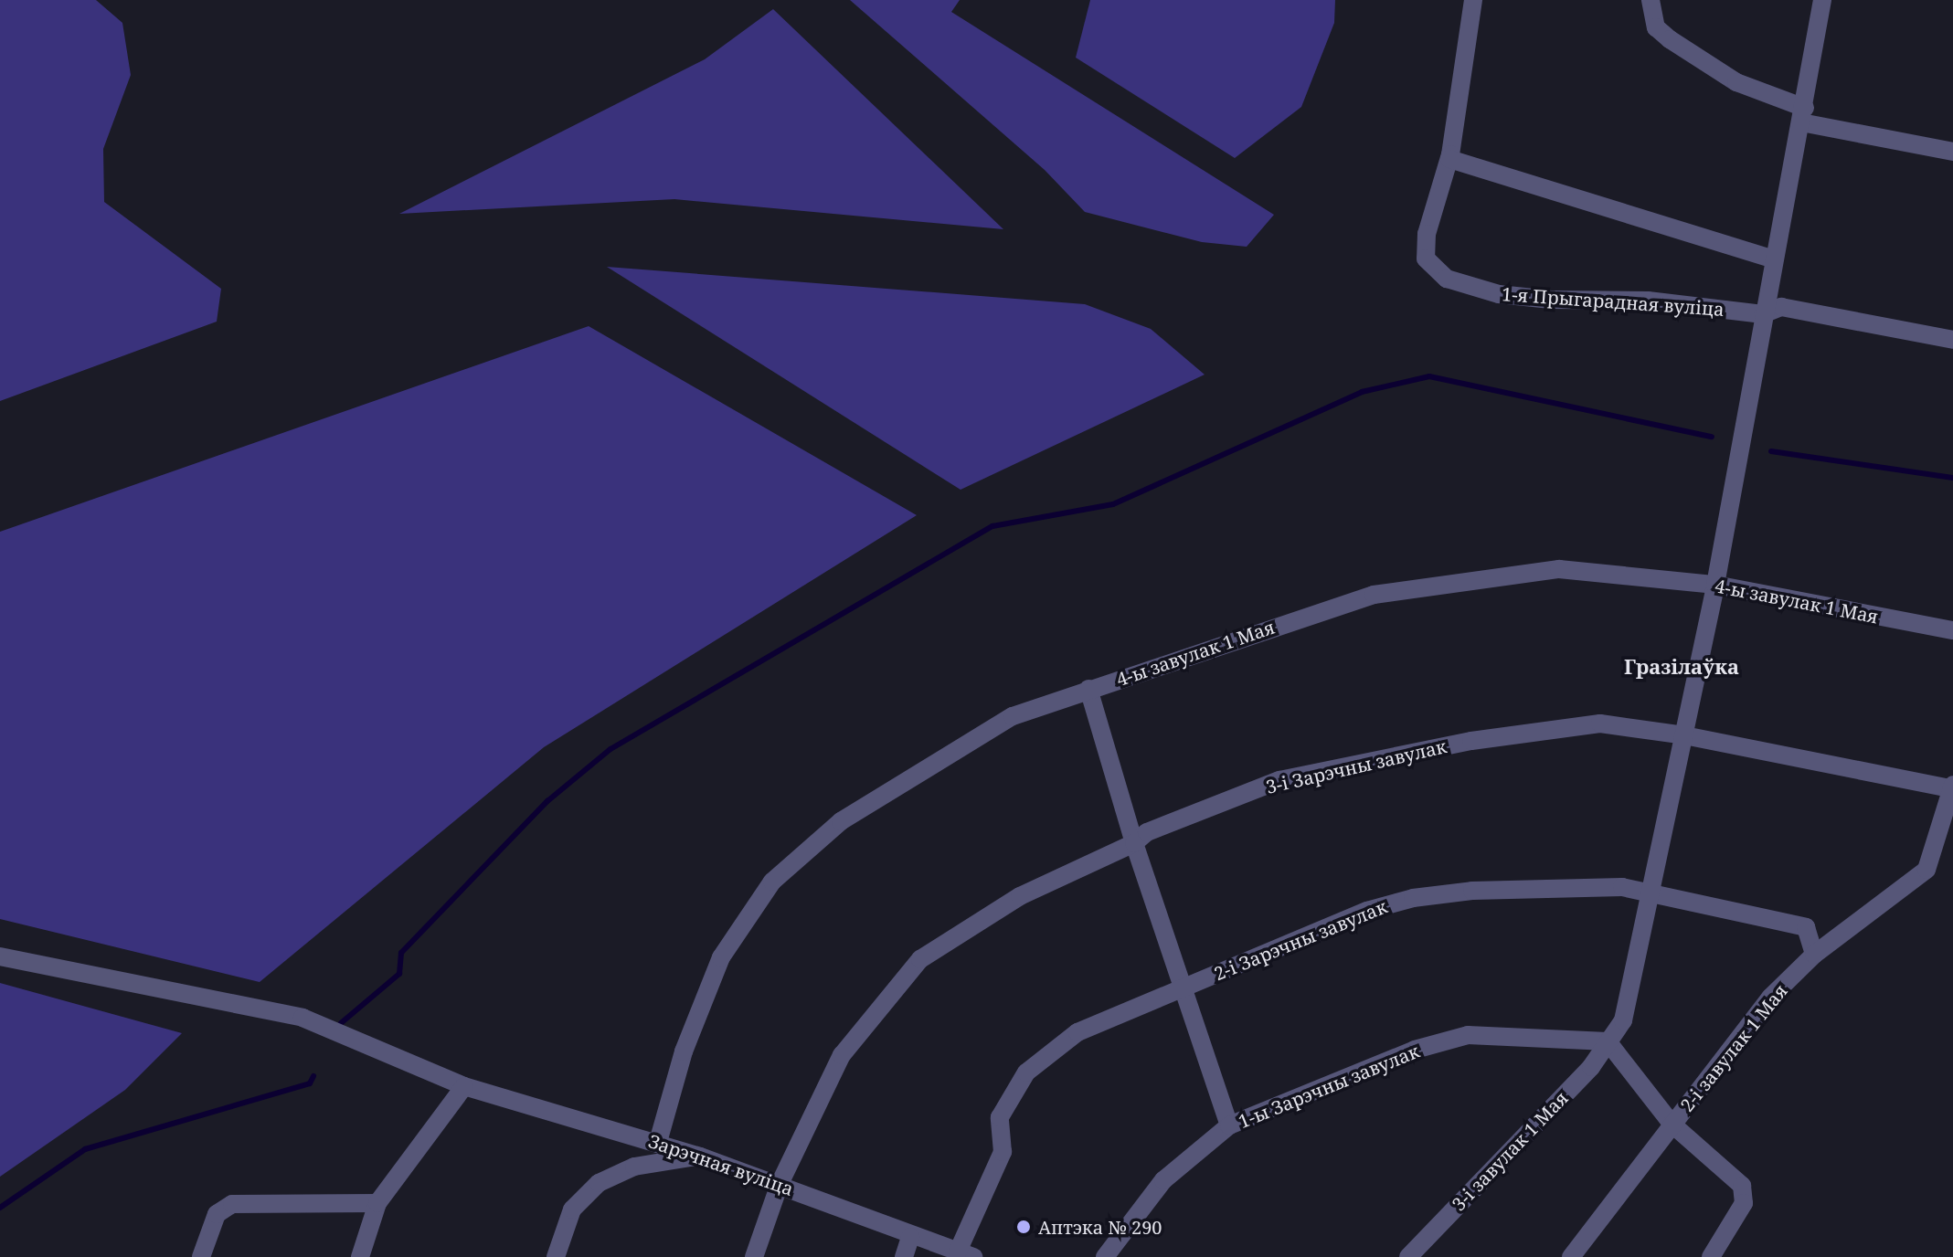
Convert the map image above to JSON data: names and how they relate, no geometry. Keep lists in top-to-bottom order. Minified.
{"streets":{"street":["1-я Прыгарадная вуліца","4-ы завулак 1 Мая","3-і Зарэчны завулак","2-і Зарэчны завулак","2-і завулак 1 Мая","1-ы Зарэчны завулак","3-і завулак 1 Мая","Зарэчная вуліца"]},"crossings":[["1-я Прыгарадная вуліца","3-і завулак 1 Мая"],["4-ы завулак 1 Мая","3-і завулак 1 Мая"],["4-ы завулак 1 Мая","Зарэчная вуліца"],["3-і Зарэчны завулак","2-і завулак 1 Мая"],["3-і Зарэчны завулак","3-і завулак 1 Мая"],["3-і Зарэчны завулак","Зарэчная вуліца"],["2-і Зарэчны завулак","2-і завулак 1 Мая"],["2-і Зарэчны завулак","3-і завулак 1 Мая"],["2-і Зарэчны завулак","Зарэчная вуліца"],["1-ы Зарэчны завулак","3-і завулак 1 Мая"]],"districts":["Гразілаўка"],"places":["Аптэка № 290"]}
